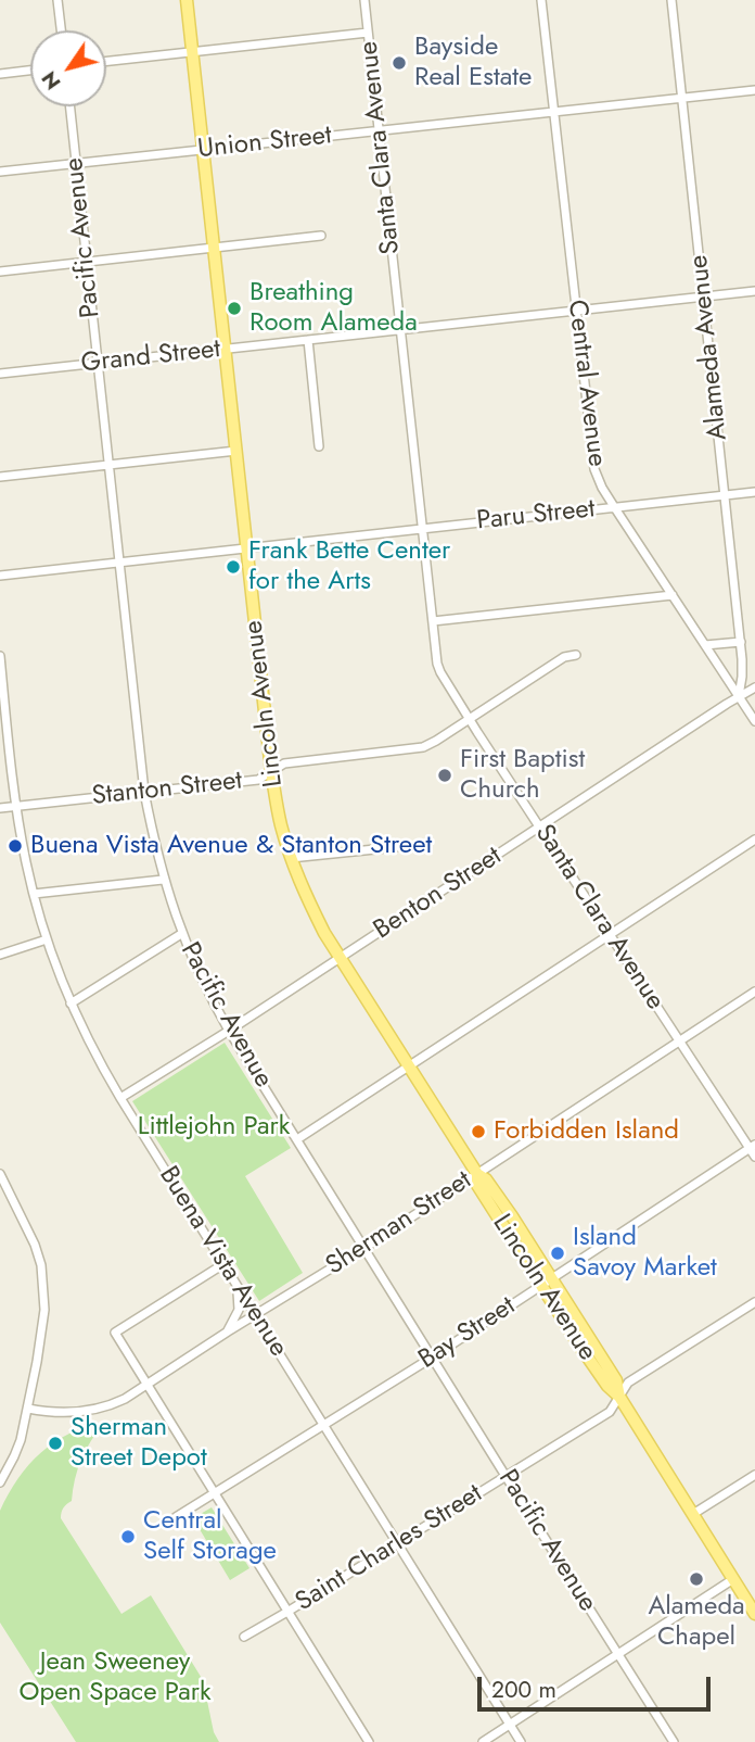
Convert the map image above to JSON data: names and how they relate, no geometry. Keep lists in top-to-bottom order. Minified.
{"streets":{"main road":["Lincoln Avenue"],"street":["Union Street","Santa Clara Avenue","Pacific Avenue","Alameda Avenue","Grand Street","Central Avenue","Paru Street","Stanton Street","Benton Street","Sherman Street","Buena Vista Avenue","Bay Street","Saint Charles Street"]},"crossings":[["Union Street","Santa Clara Avenue"],["Union Street","Pacific Avenue"],["Union Street","Alameda Avenue"],["Union Street","Central Avenue"],["Union Street","Lincoln Avenue"],["Santa Clara Avenue","Grand Street"],["Santa Clara Avenue","Paru Street"],["Santa Clara Avenue","Stanton Street"],["Santa Clara Avenue","Benton Street"],["Santa Clara Avenue","Sherman Street"],["Santa Clara Avenue","Bay Street"],["Pacific Avenue","Grand Street"],["Pacific Avenue","Paru Street"],["Pacific Avenue","Stanton Street"],["Pacific Avenue","Benton Street"],["Pacific Avenue","Sherman Street"],["Pacific Avenue","Bay Street"],["Pacific Avenue","Saint Charles Street"],["Alameda Avenue","Grand Street"],["Alameda Avenue","Central Avenue"],["Alameda Avenue","Paru Street"],["Alameda Avenue","Benton Street"],["Grand Street","Central Avenue"],["Grand Street","Lincoln Avenue"],["Central Avenue","Paru Street"],["Central Avenue","Benton Street"],["Paru Street","Lincoln Avenue"],["Lincoln Avenue","Stanton Street"],["Lincoln Avenue","Benton Street"],["Lincoln Avenue","Sherman Street"],["Lincoln Avenue","Bay Street"],["Lincoln Avenue","Saint Charles Street"],["Stanton Street","Buena Vista Avenue"],["Benton Street","Buena Vista Avenue"],["Sherman Street","Buena Vista Avenue"],["Buena Vista Avenue","Bay Street"],["Buena Vista Avenue","Saint Charles Street"]],"parks":["Littlejohn Park","Jean Sweeney Open Space Park"],"places":["Bayside Real Estate","Breathing Room Alameda","Frank Bette Center for the Arts","First Baptist Church","Buena Vista Avenue & Stanton Street","Forbidden Island","Island Savoy Market","Sherman Street Depot","Central Self Storage","Alameda Chapel"],"scale_bar":"200 m","north":"bottom left"}
